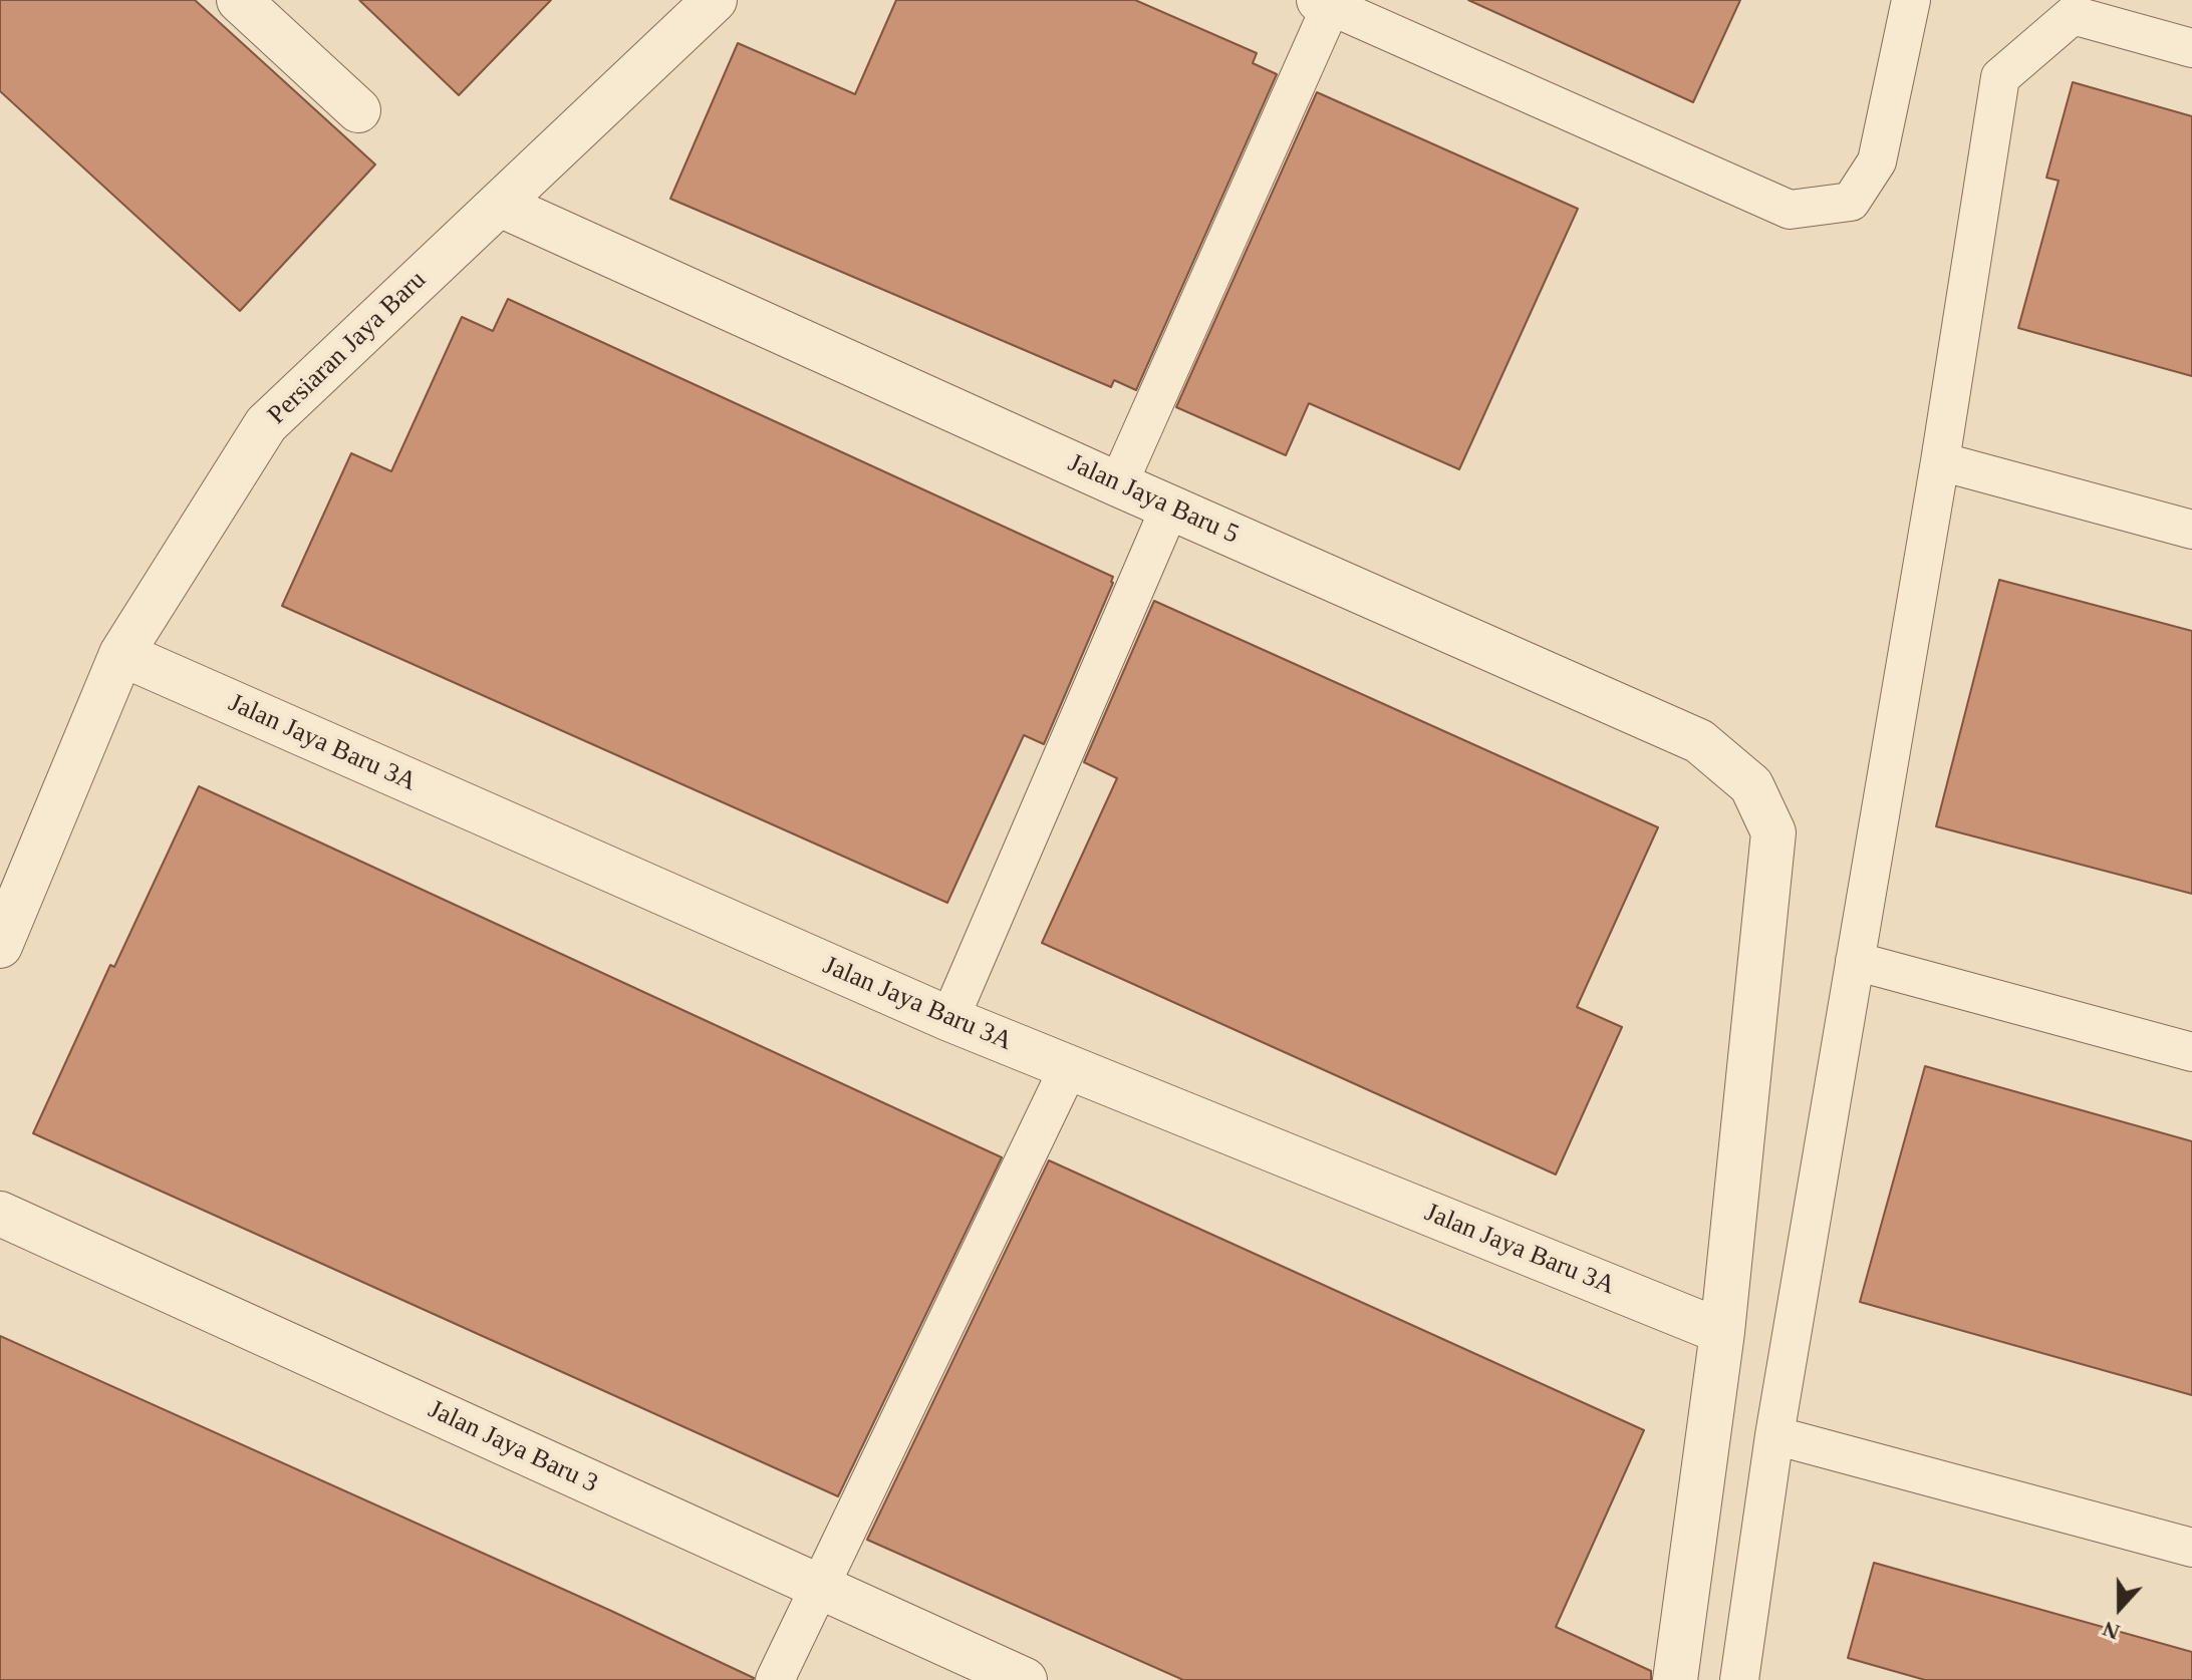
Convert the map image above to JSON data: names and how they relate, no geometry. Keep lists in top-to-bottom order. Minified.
{"streets":{"street":["Persiaran Jaya Baru","Jalan Jaya Baru 5","Jalan Jaya Baru 3A","Jalan Jaya Baru 3"]},"crossings":[["Persiaran Jaya Baru","Jalan Jaya Baru 5"],["Persiaran Jaya Baru","Jalan Jaya Baru 3A"],["Jalan Jaya Baru 5","Jalan Jaya Baru 3A"]],"north":"bottom"}
